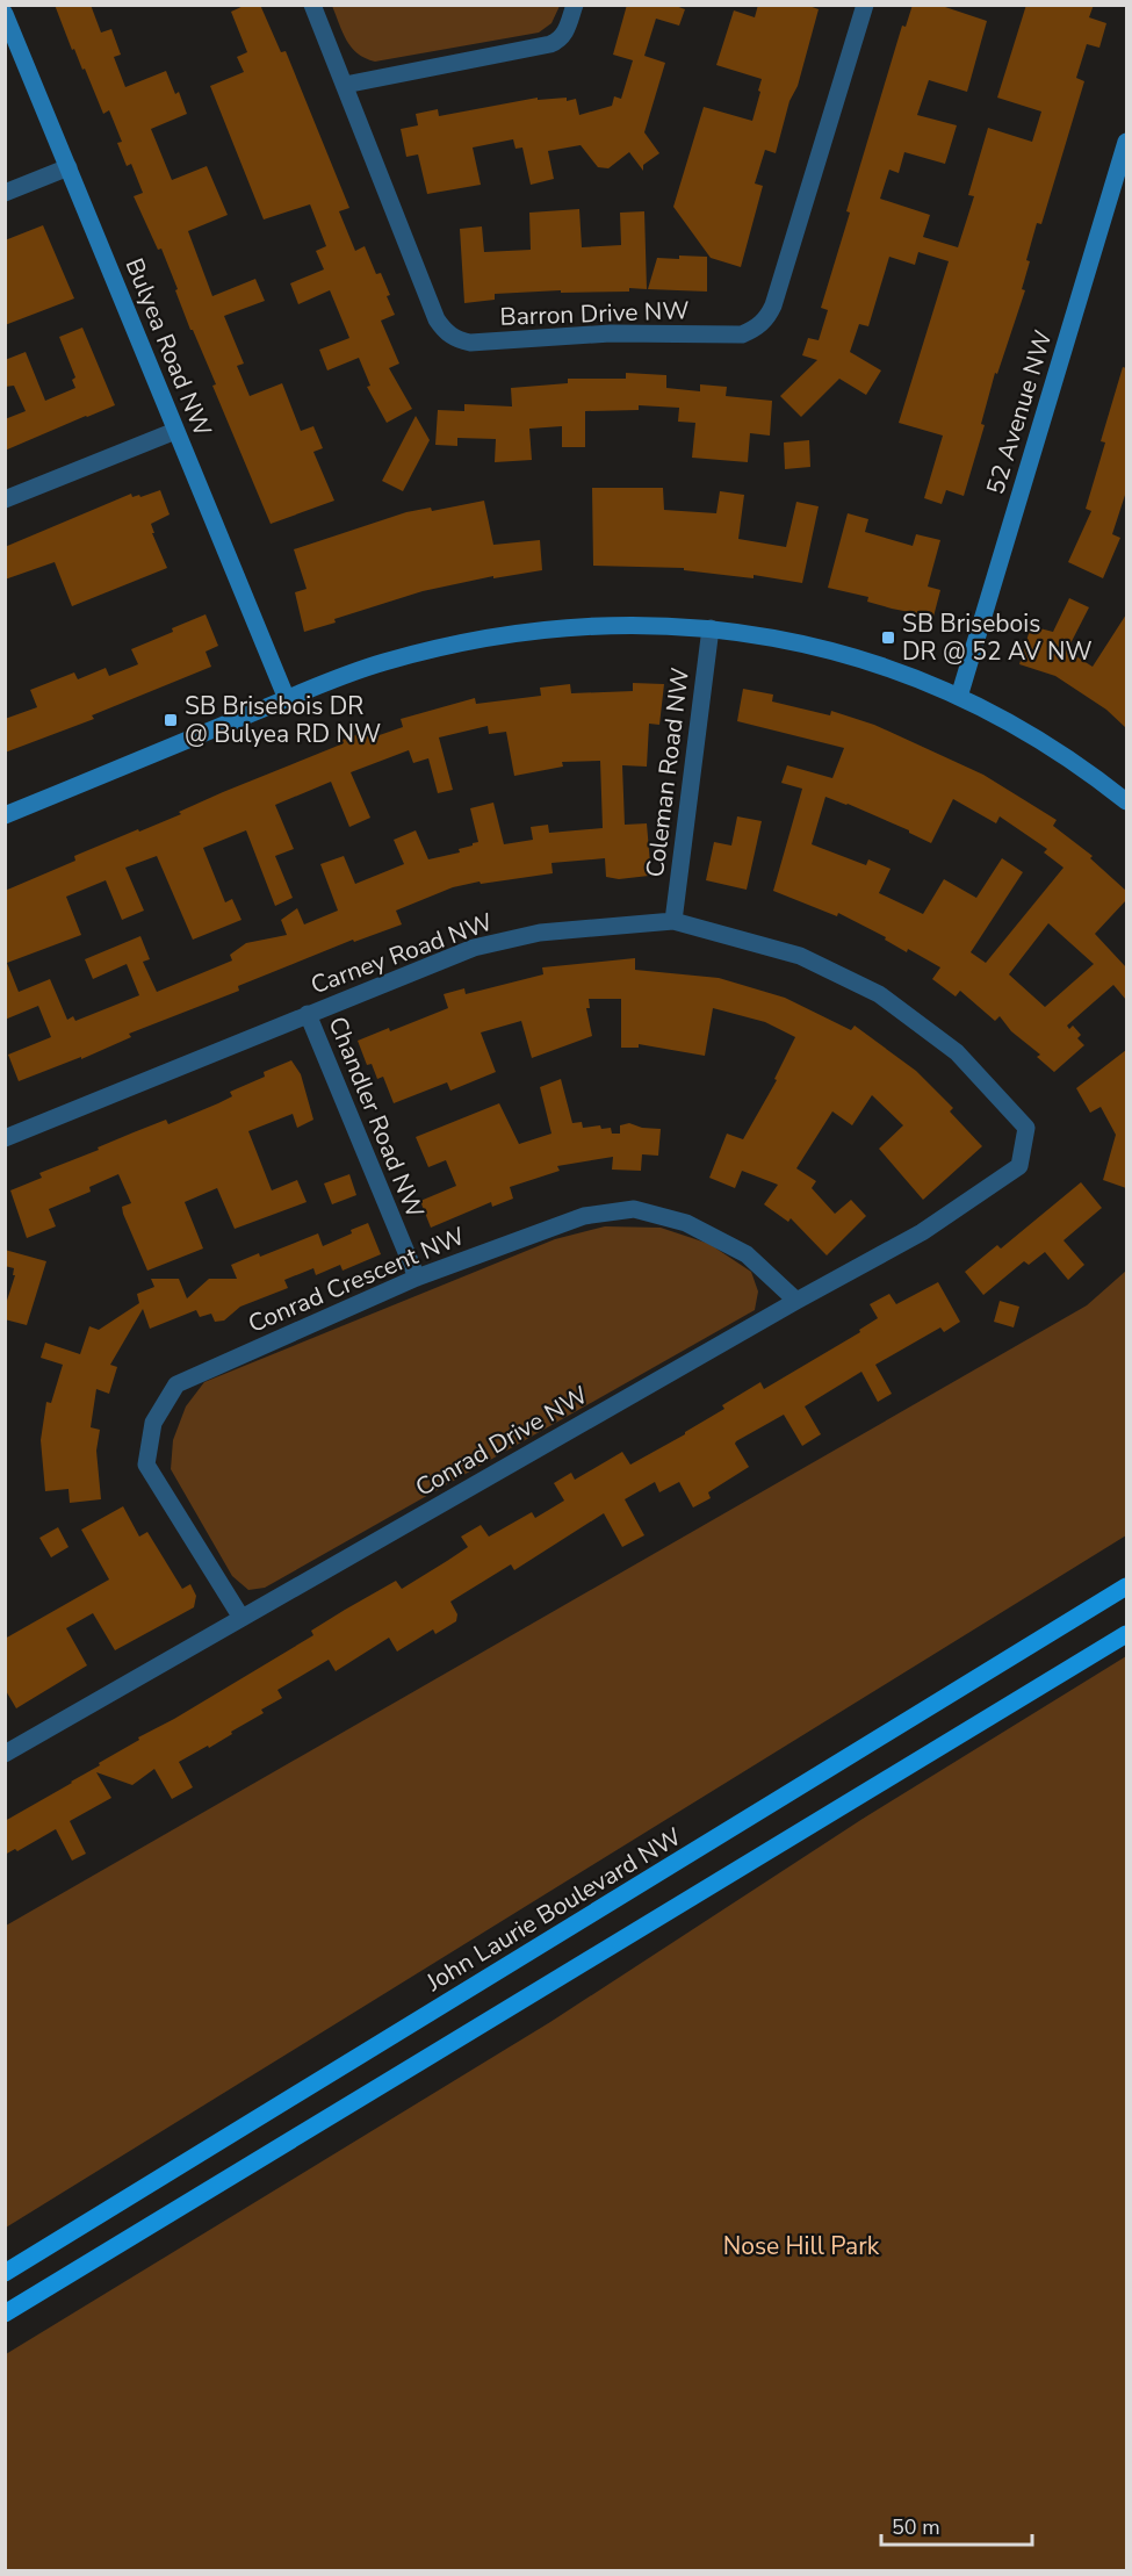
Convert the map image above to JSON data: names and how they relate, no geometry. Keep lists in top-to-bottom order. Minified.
{"streets":{"main road":["John Laurie Boulevard NW"],"street":["Barron Drive NW","Bulyea Road NW","52 Avenue NW","Coleman Road NW","Carney Road NW","Chandler Road NW","Conrad Crescent NW","Conrad Drive NW"]},"crossings":[["Coleman Road NW","Carney Road NW"],["Carney Road NW","Chandler Road NW"],["Carney Road NW","Conrad Drive NW"],["Chandler Road NW","Conrad Crescent NW"],["Conrad Crescent NW","Conrad Drive NW"]],"parks":["Nose Hill Park"],"places":{"transit":["SB Brisebois DR @ 52 AV NW","SB Brisebois DR @ Bulyea RD NW"]},"scale_bar":"50 m"}
